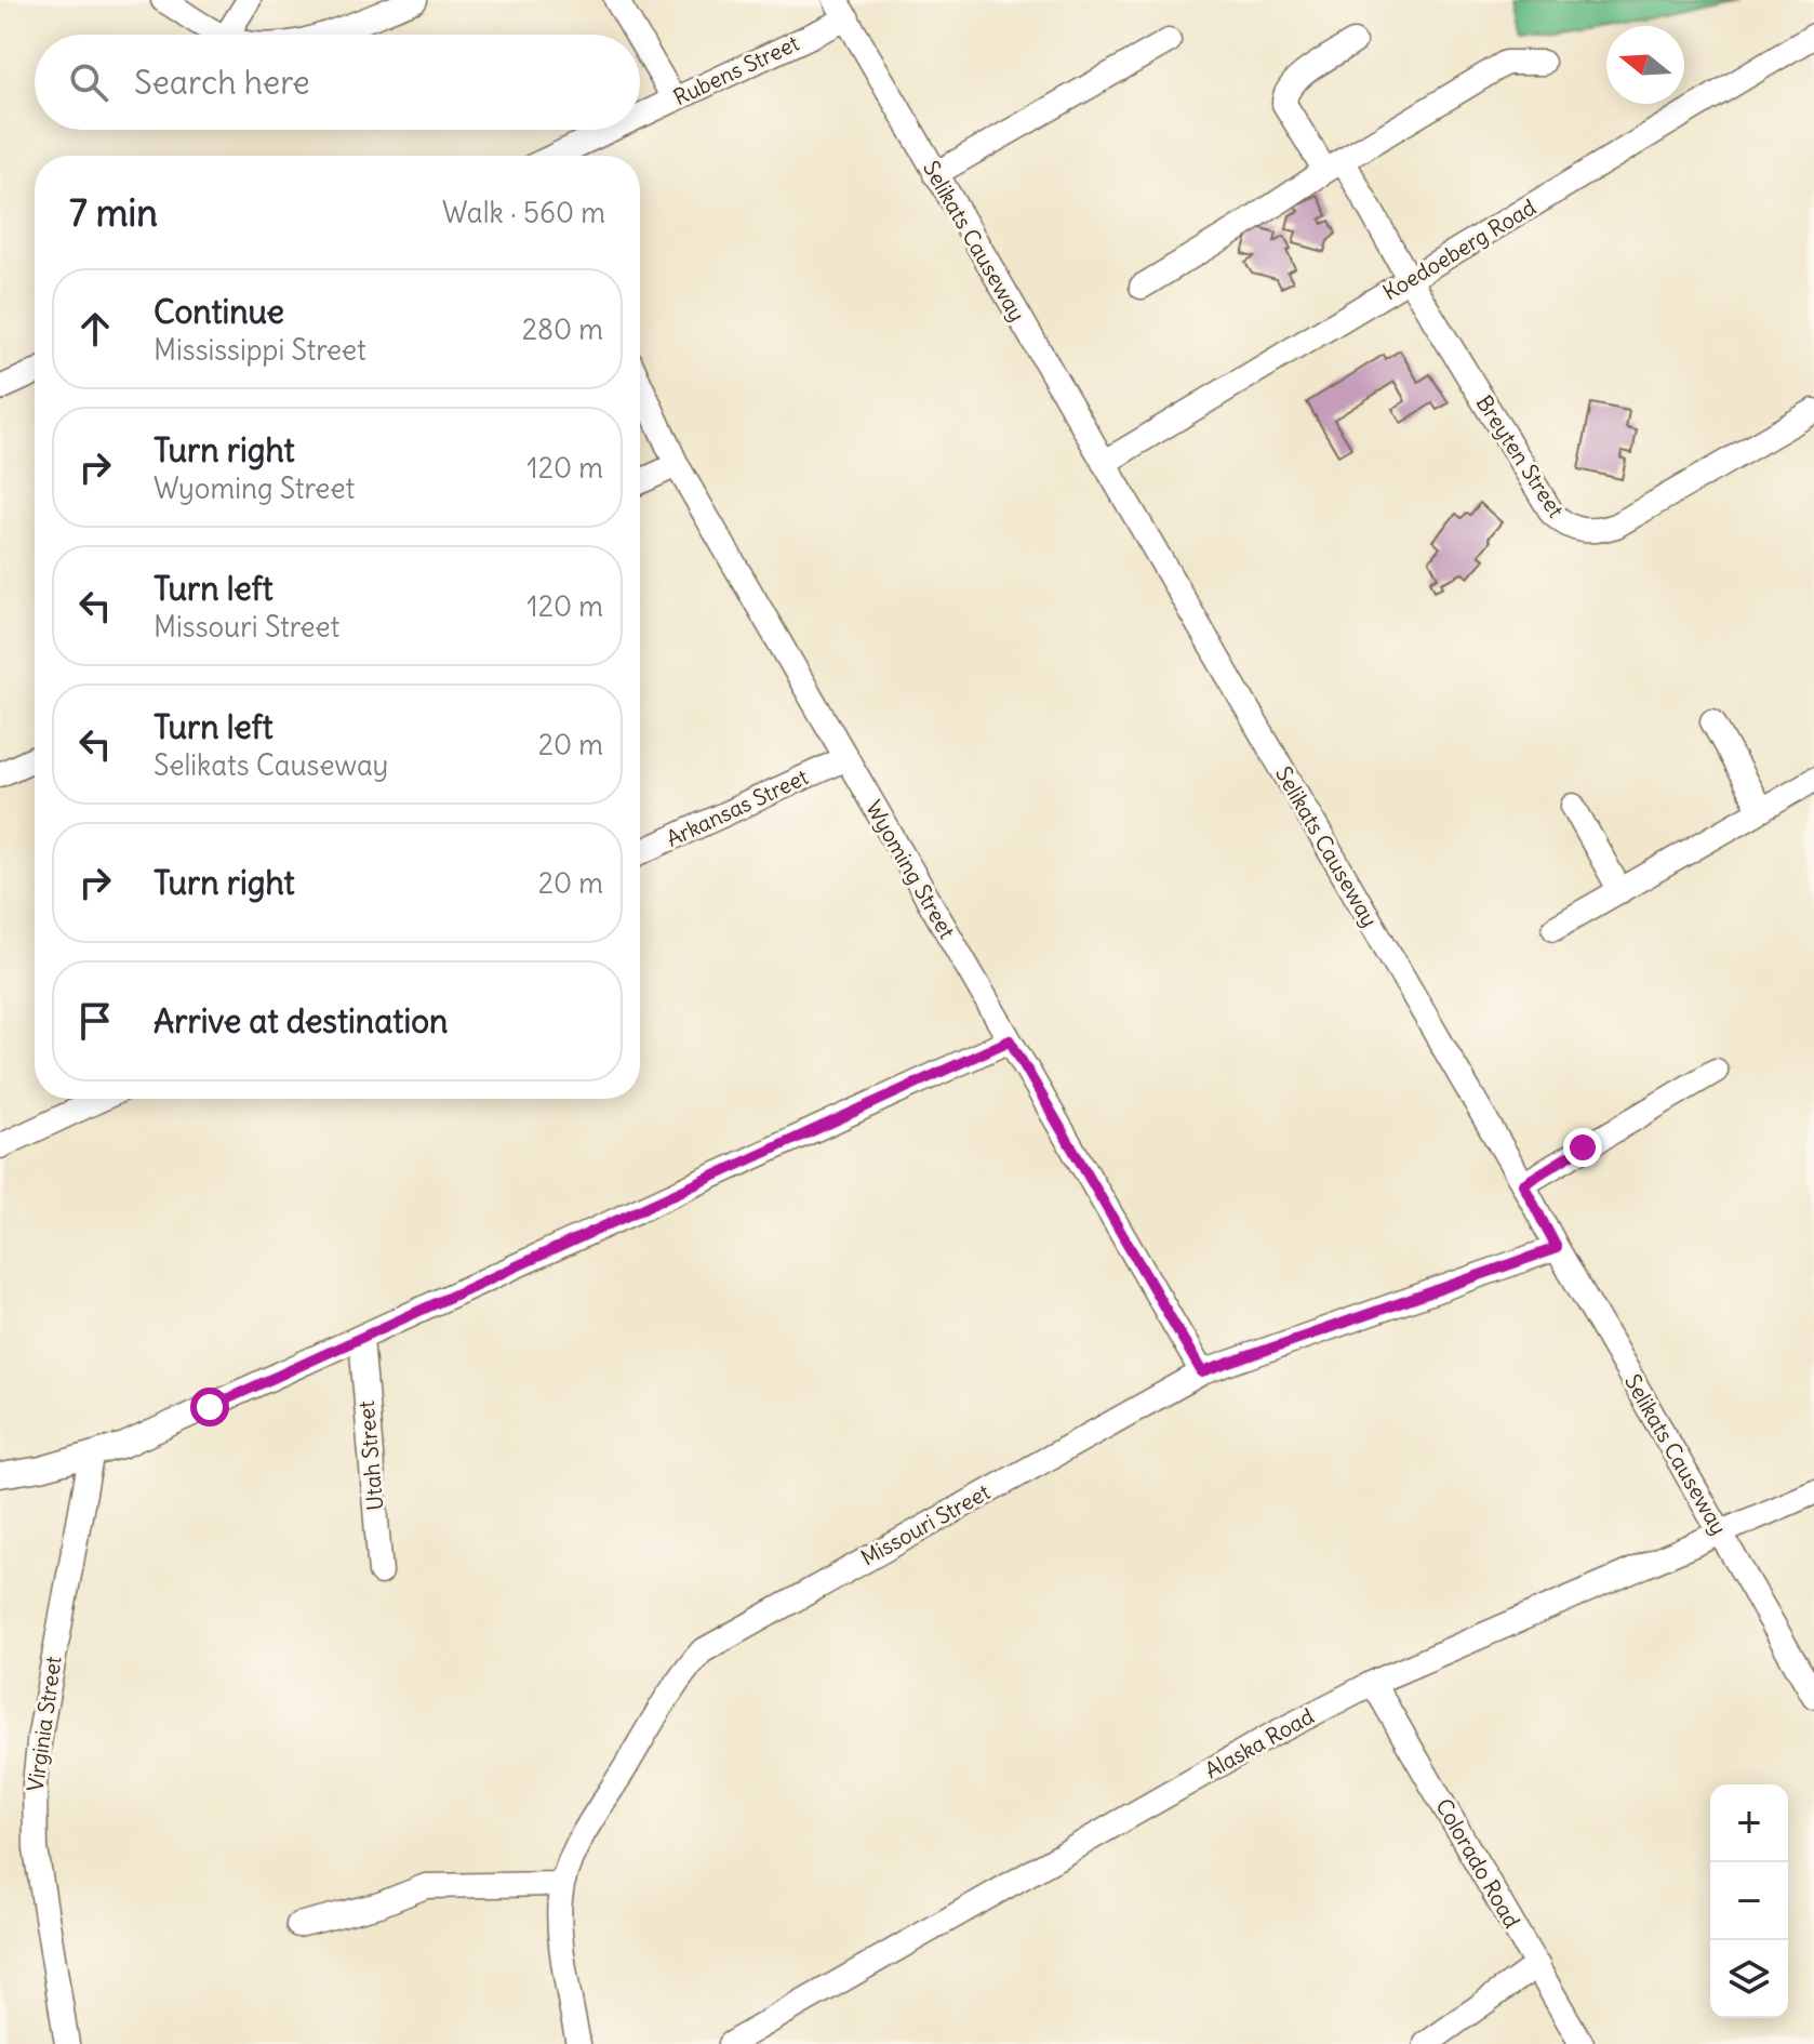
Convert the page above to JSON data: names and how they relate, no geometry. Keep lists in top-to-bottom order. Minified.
{"streets":{"street":["Rubens Street","Selikats Causeway","Koedoeberg Road","Breyten Street","Arkansas Street","Wyoming Street","Utah Street","Missouri Street","Virginia Street","Alaska Road","Colorado Road"]},"crossings":[["Rubens Street","Selikats Causeway"],["Selikats Causeway","Koedoeberg Road"],["Selikats Causeway","Missouri Street"],["Selikats Causeway","Alaska Road"],["Koedoeberg Road","Breyten Street"],["Arkansas Street","Wyoming Street"],["Wyoming Street","Missouri Street"],["Alaska Road","Colorado Road"]],"north":"left","page":{"search":"Search here","heading":["7 min","Walk · 560 m"],"list":[["Continue","Mississippi Street","280 m"],["Turn right","Wyoming Street","120 m"],["Turn left","Missouri Street","120 m"],["Turn left","Selikats Causeway","20 m"],["Turn right","20 m"],"Arrive at destination"],"map_buttons":["+","−"]}}
